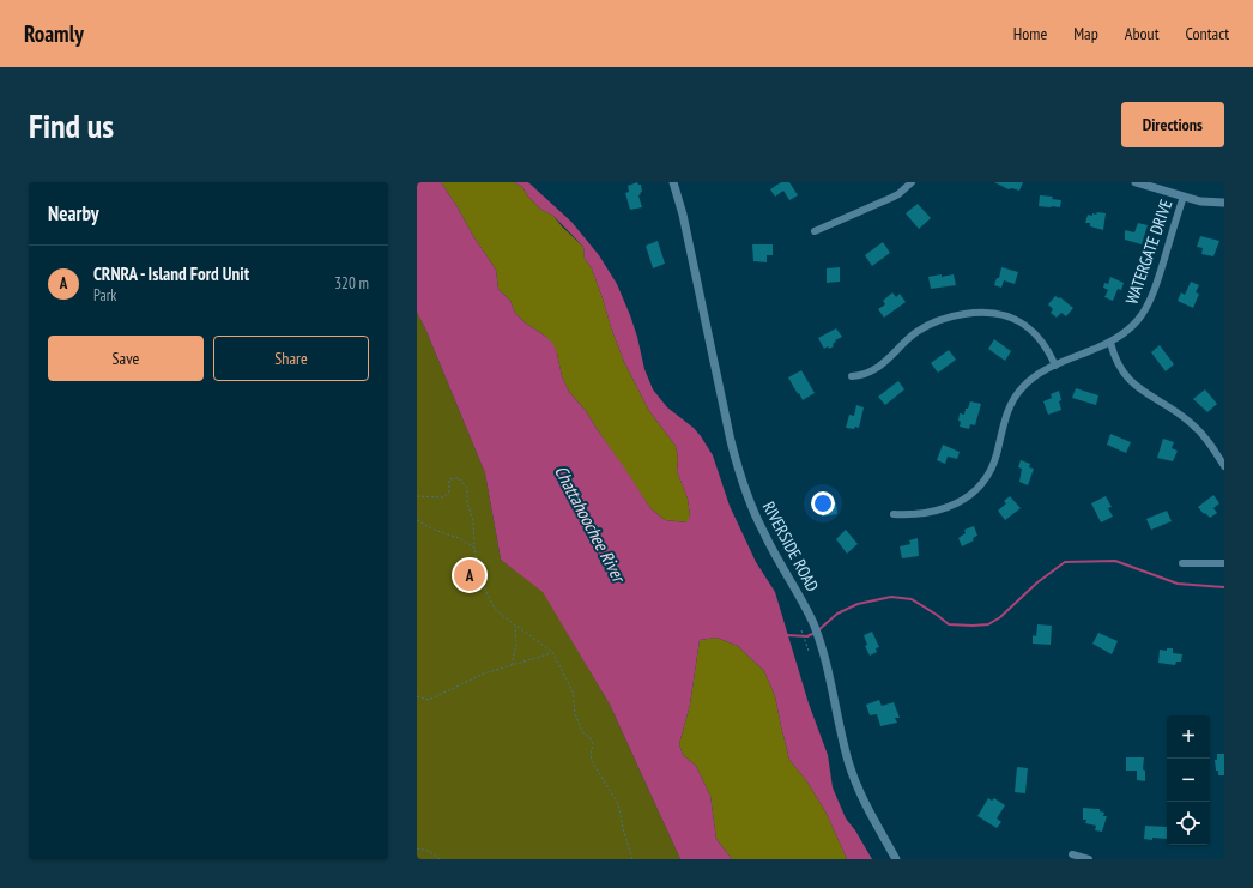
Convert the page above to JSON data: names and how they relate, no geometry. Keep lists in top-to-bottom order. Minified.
{"streets":{"street":["WATERGATE DRIVE","RIVERSIDE ROAD"]},"water":["Chattahoochee River"],"page":{"header":"Roamly","nav":["Home","Map","About","Contact"],"buttons":["Directions",["Save","Share"]],"title":"Find us","heading":"Nearby","list":[{"mark":"A","name":"CRNRA - Island Ford Unit","note":"Park","value":"320 m"}],"pins":"A","map_buttons":["+","−"]}}
